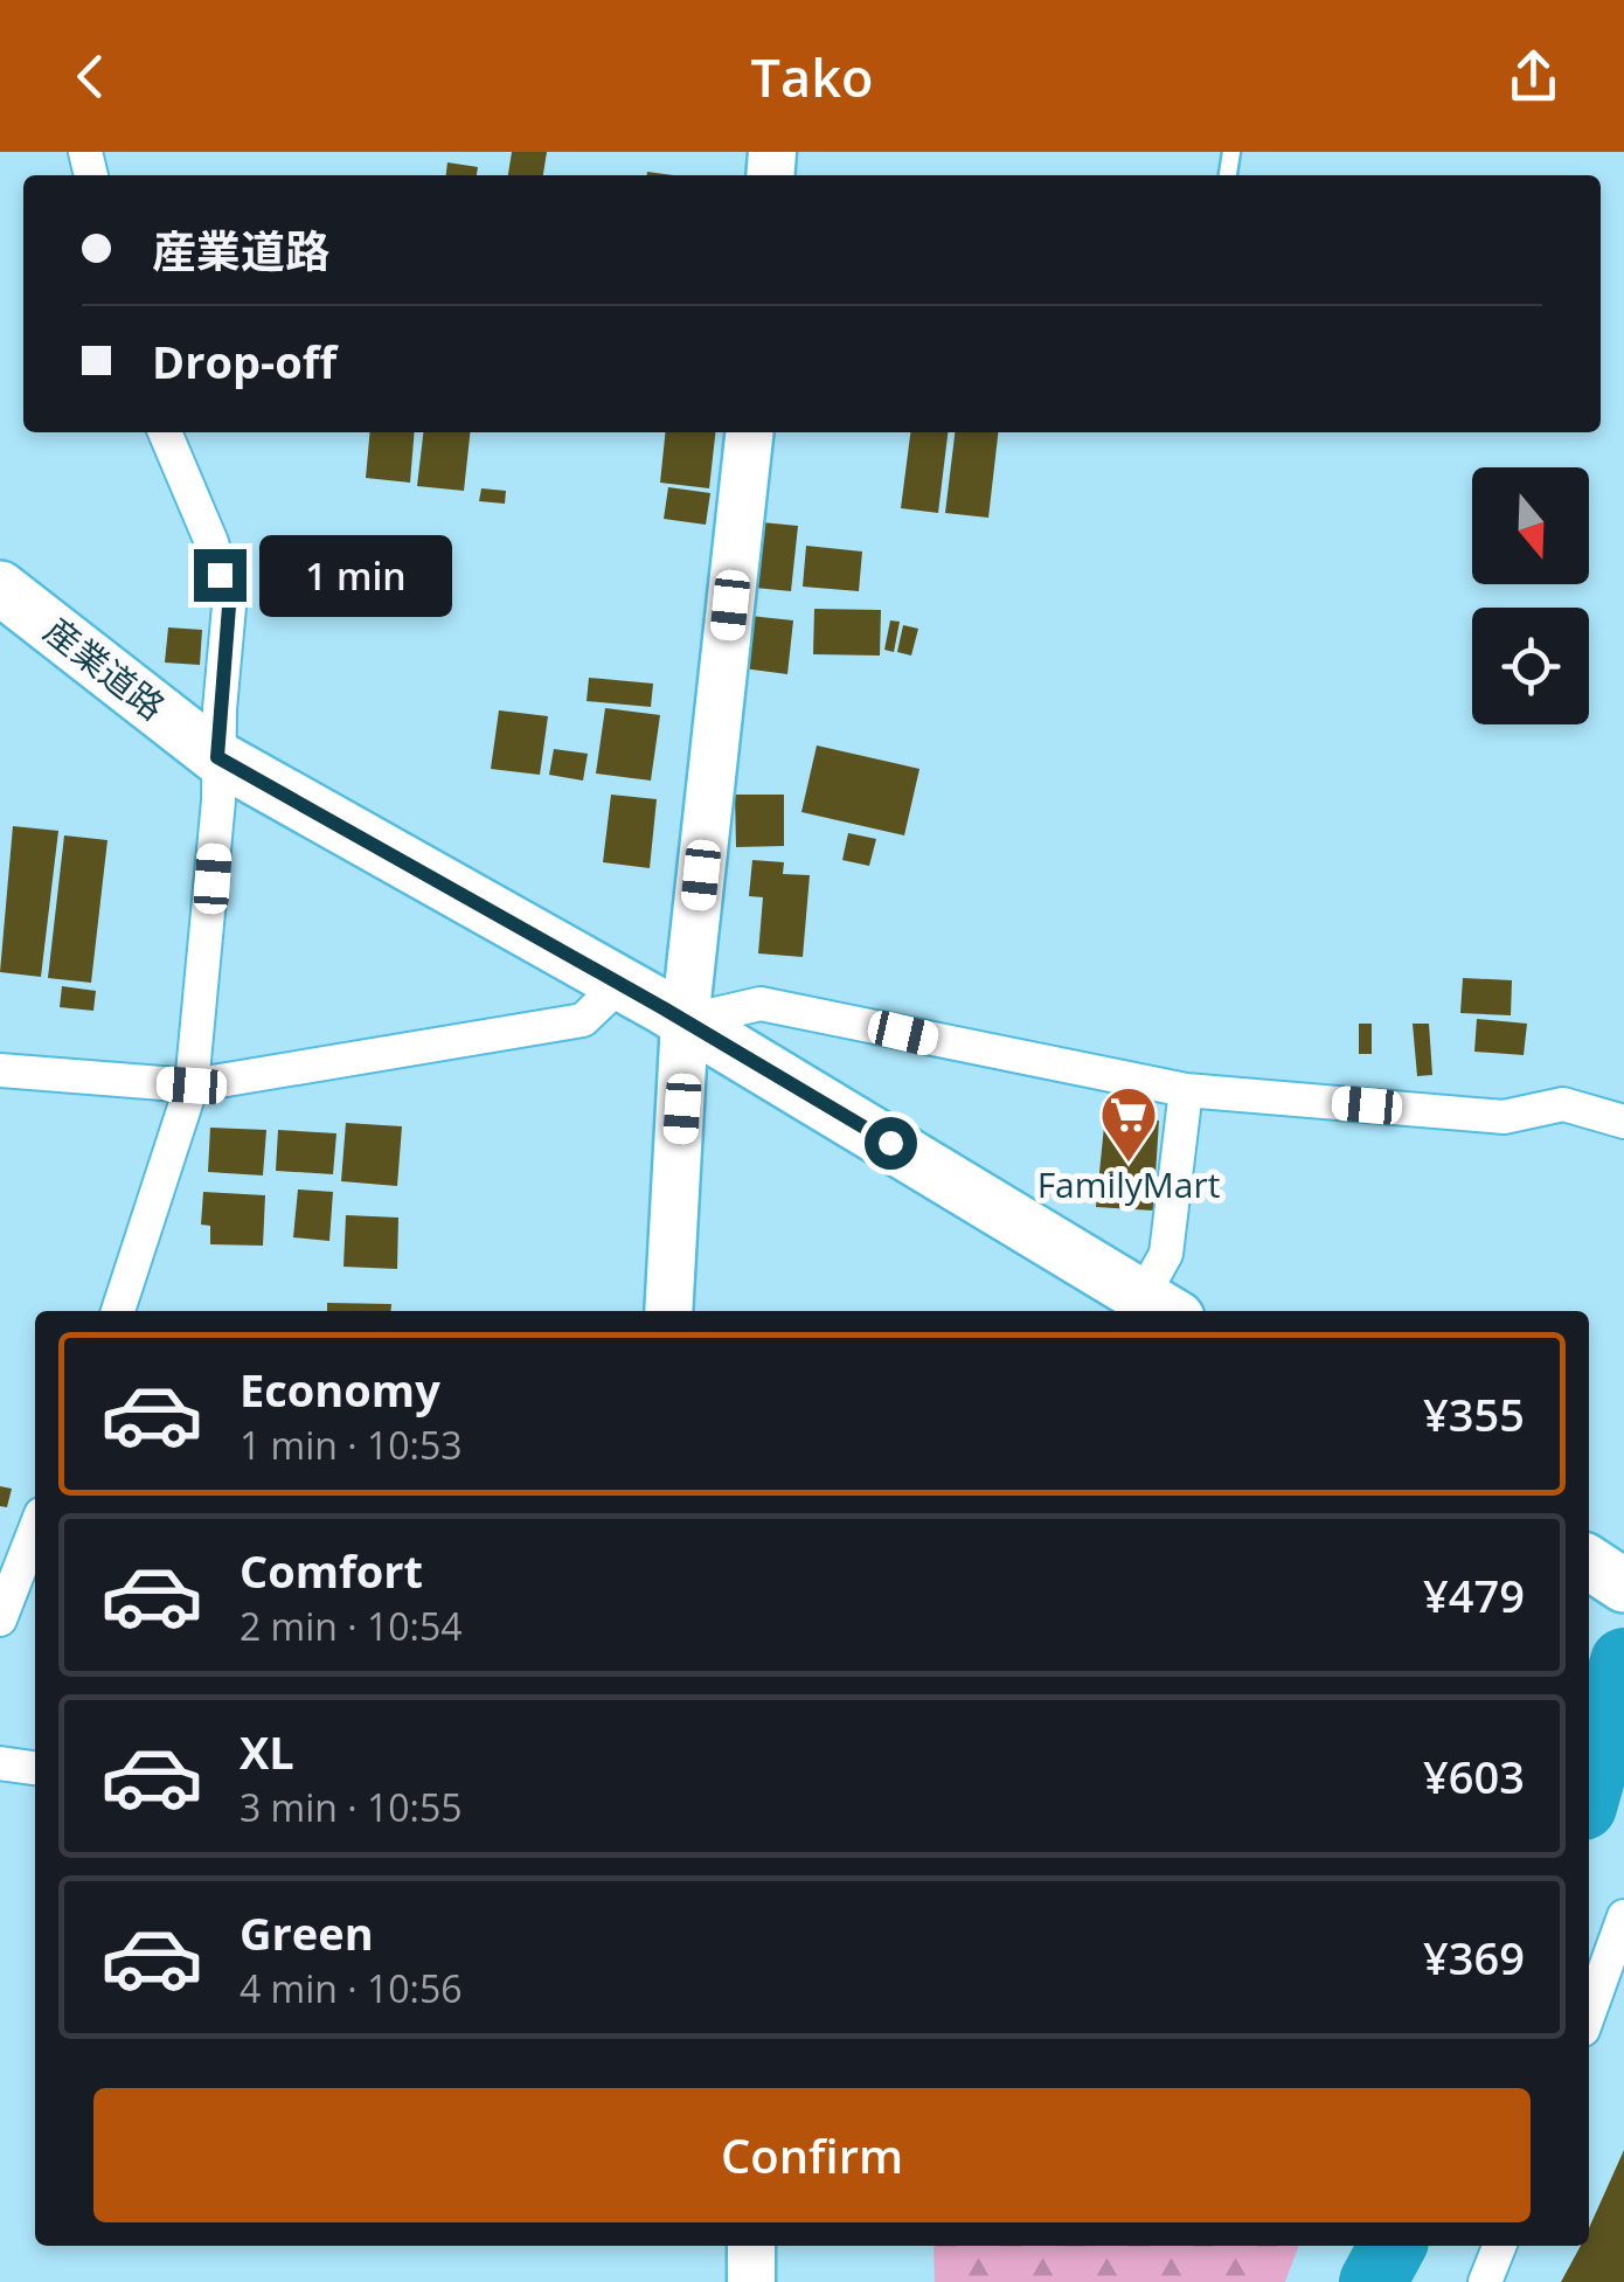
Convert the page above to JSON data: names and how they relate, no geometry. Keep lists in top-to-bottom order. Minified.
{"streets":{"main road":["産業道路"]},"places":{"supermarket":["FamilyMart"]},"north":"bottom","page":{"header":"Tako","banner":["産業道路","Drop-off"],"bubble":"1 min","list":[{"name":"Economy","note":"1 min · 10:53","value":"¥355"},{"name":"Comfort","note":"2 min · 10:54","value":"¥479"},{"name":"XL","note":"3 min · 10:55","value":"¥603"},{"name":"Green","note":"4 min · 10:56","value":"¥369"}],"buttons":"Confirm"}}
